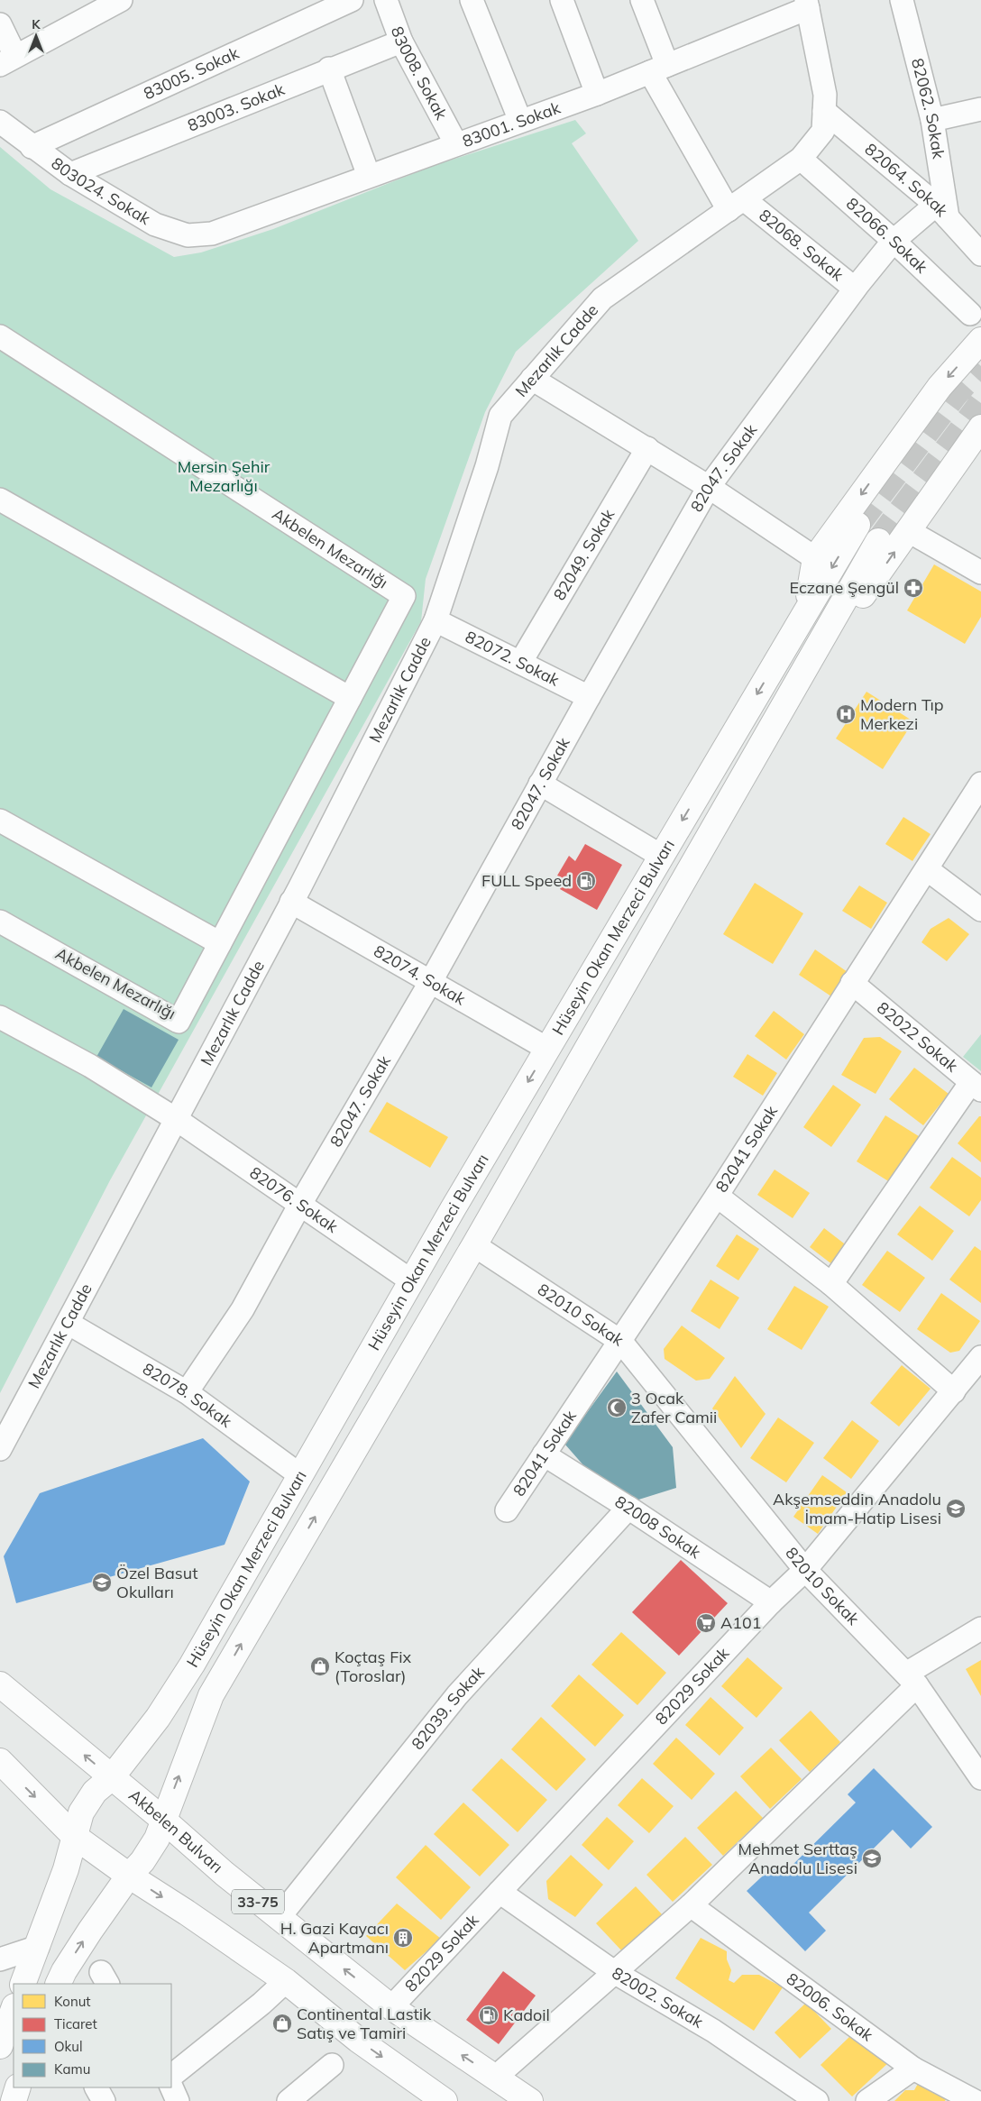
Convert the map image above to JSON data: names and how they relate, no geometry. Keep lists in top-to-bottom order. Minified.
{"streets":{"main road":["Hüseyin Okan Merzeci Bulvarı","Akbelen Bulvarı","33-75"],"street":["83005. Sokak","83008. Sokak","83003. Sokak","82062. Sokak","83001. Sokak","82064. Sokak","803024. Sokak","82066. Sokak","82068. Sokak","Mezarlık Cadde","82047. Sokak","Akbelen Mezarlığı","82049. Sokak","82072. Sokak","82074. Sokak","82022 Sokak","82041 Sokak","82076. Sokak","82010 Sokak","82078. Sokak","82008 Sokak","82029 Sokak","82039. Sokak","82002. Sokak","82006. Sokak"]},"crossings":[["83005. Sokak","803024. Sokak"],["83008. Sokak","83003. Sokak"],["83008. Sokak","83001. Sokak"],["83003. Sokak","803024. Sokak"],["82062. Sokak","82064. Sokak"],["82062. Sokak","82047. Sokak"],["83001. Sokak","803024. Sokak"],["83001. Sokak","Mezarlık Cadde"],["82064. Sokak","Mezarlık Cadde"],["82064. Sokak","82047. Sokak"],["82066. Sokak","Mezarlık Cadde"],["82066. Sokak","82047. Sokak"],["82068. Sokak","Mezarlık Cadde"],["82068. Sokak","82047. Sokak"],["Mezarlık Cadde","82072. Sokak"],["Mezarlık Cadde","82074. Sokak"],["Mezarlık Cadde","82076. Sokak"],["Mezarlık Cadde","82078. Sokak"],["82047. Sokak","82072. Sokak"],["82047. Sokak","82074. Sokak"],["82047. Sokak","82076. Sokak"],["82047. Sokak","82078. Sokak"],["82049. Sokak","82072. Sokak"],["Hüseyin Okan Merzeci Bulvarı","82074. Sokak"],["Hüseyin Okan Merzeci Bulvarı","82076. Sokak"],["Hüseyin Okan Merzeci Bulvarı","82010 Sokak"],["Hüseyin Okan Merzeci Bulvarı","82078. Sokak"],["Hüseyin Okan Merzeci Bulvarı","Akbelen Bulvarı"],["82022 Sokak","82041 Sokak"],["82041 Sokak","82010 Sokak"],["82041 Sokak","82008 Sokak"],["82010 Sokak","82029 Sokak"],["82008 Sokak","82029 Sokak"],["82008 Sokak","82039. Sokak"],["82029 Sokak","Akbelen Bulvarı"],["82029 Sokak","82002. Sokak"],["82039. Sokak","Akbelen Bulvarı"]],"parks":["Mersin Şehir Mezarlığı"],"places":{"pharmacy":["Eczane Şengül"],"hospital":["Modern Tıp Merkezi"],"fuel station":["FULL Speed","Kadoil"],"mosque":["3 Ocak Zafer Camii"],"school or university":["Akşemseddin Anadolu İmam-Hatip Lisesi","Özel Basut Okulları","Mehmet Serttaş Anadolu Lisesi"],"supermarket":["A101"],"shop":["Koçtaş Fix (Toroslar)","Continental Lastik Satış ve Tamiri"],"building":["H. Gazi Kayacı Apartmanı"]},"legend":["Konut","Ticaret","Okul","Kamu"],"north":"top"}
